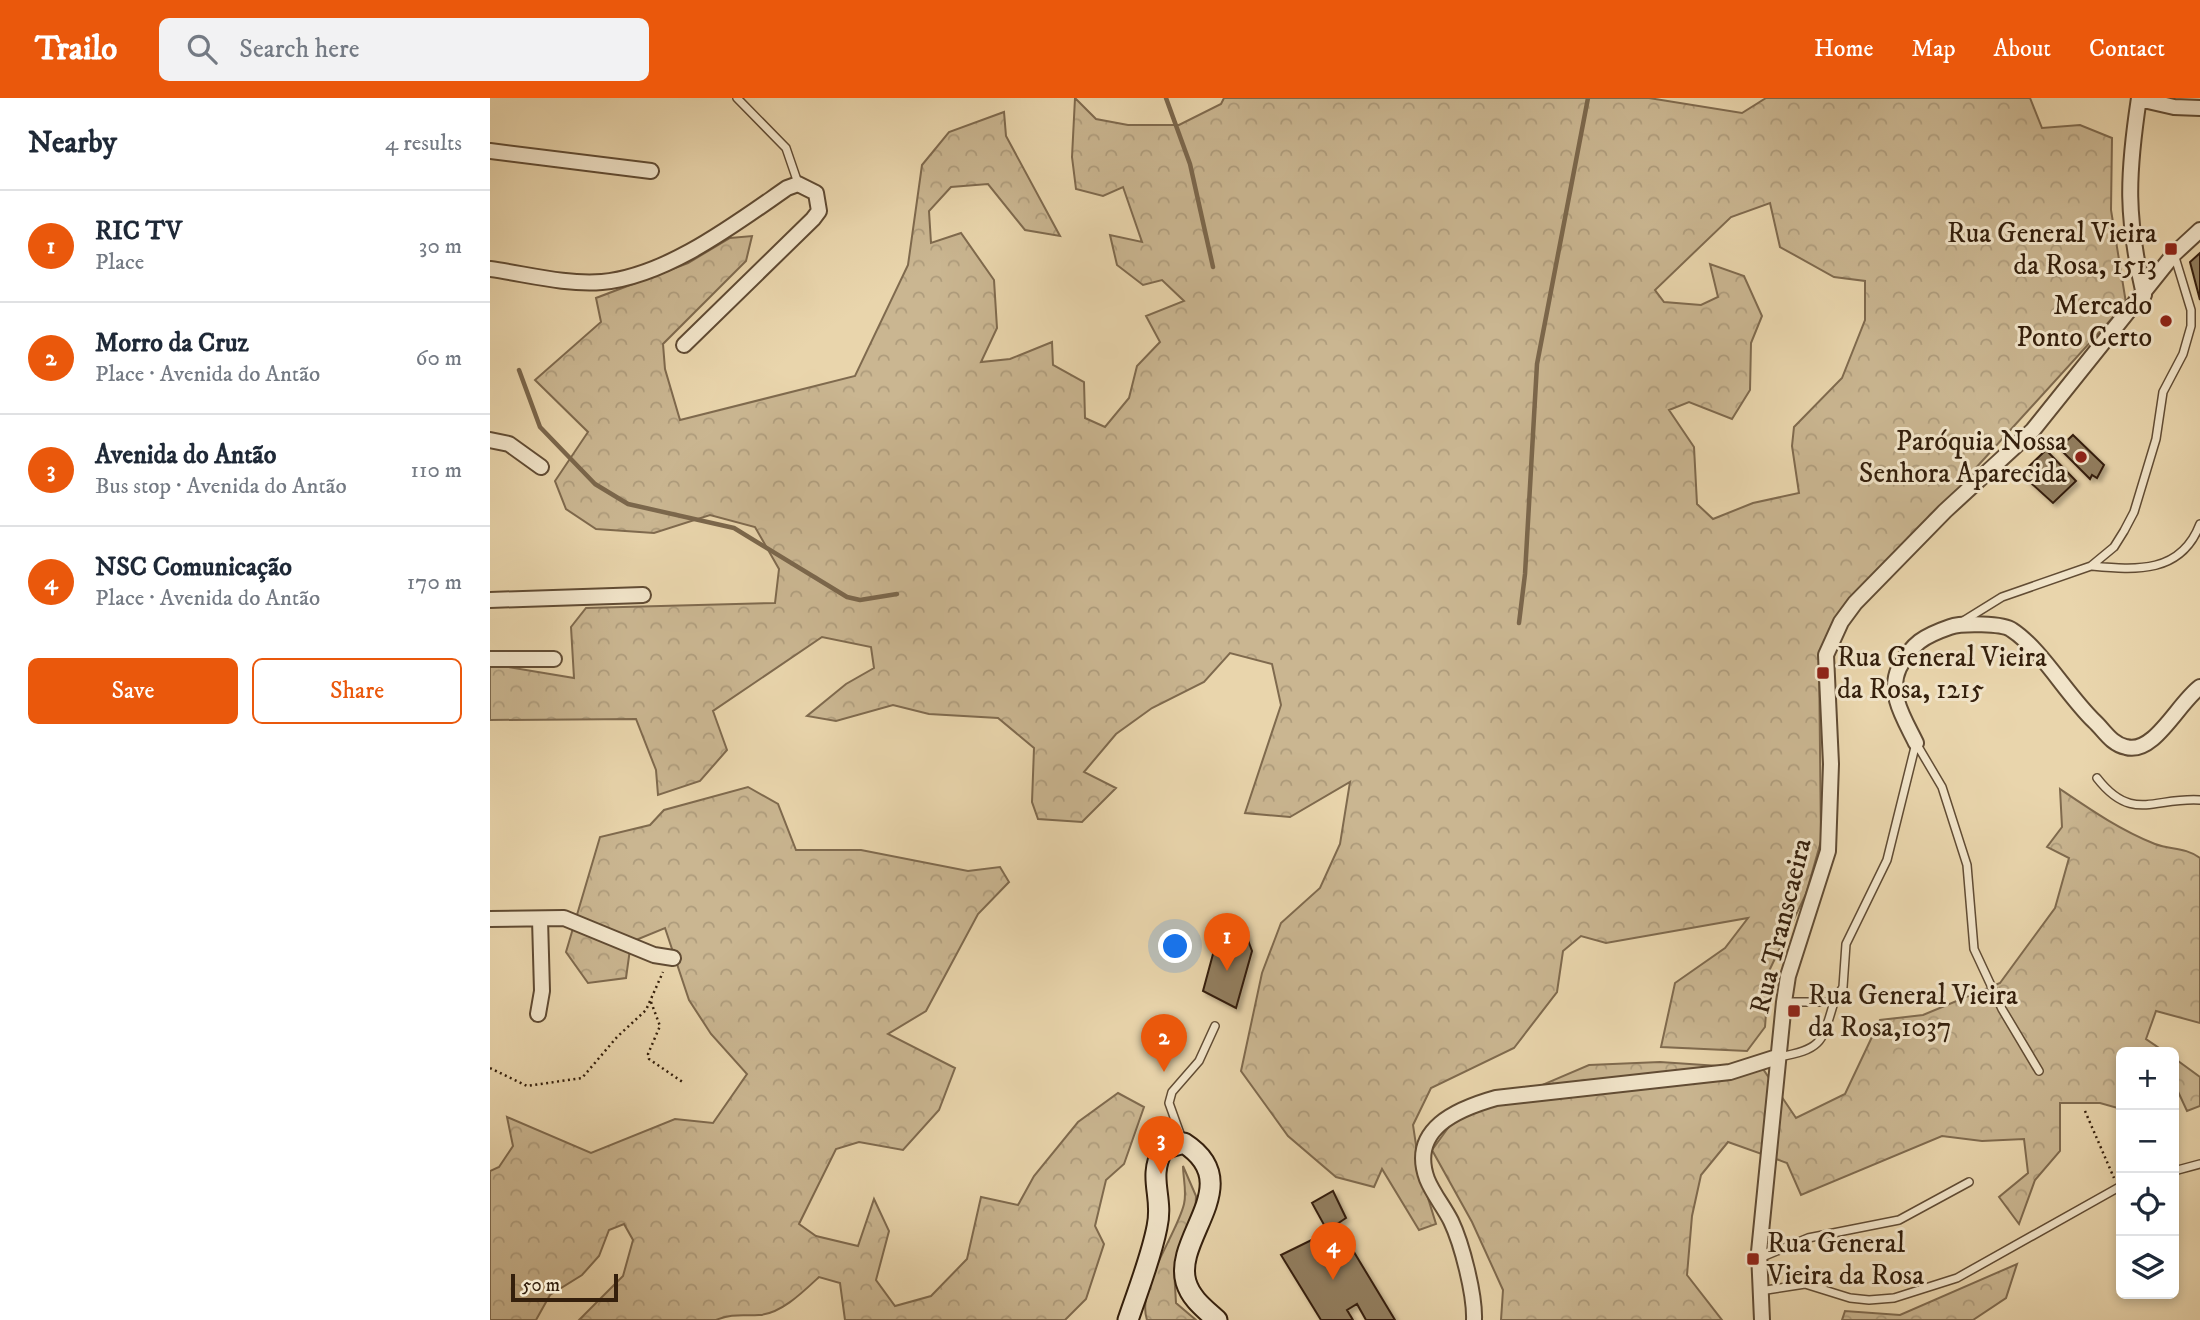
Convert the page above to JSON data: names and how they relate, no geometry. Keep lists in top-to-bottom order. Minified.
{"streets":{"street":["Rua Transcaeira"]},"places":{"transit":["Rua General Vieira da Rosa, 1513","Rua General Vieira da Rosa, 1215","Rua General Vieira da Rosa,1037","Rua General Vieira da Rosa"],"other":["Mercado Ponto Certo","Paróquia Nossa Senhora Aparecida"]},"scale_bar":"50 m","page":{"header":"Trailo","search":"Search here","nav":["Home","Map","About","Contact"],"heading":["Nearby","4 results"],"list":[{"mark":"1","name":"RIC TV","note":"Place","value":"30 m"},{"mark":"2","name":"Morro da Cruz","note":"Place · Avenida do Antão","value":"60 m"},{"mark":"3","name":"Avenida do Antão","note":"Bus stop · Avenida do Antão","value":"110 m"},{"mark":"4","name":"NSC Comunicação","note":"Place · Avenida do Antão","value":"170 m"}],"buttons":["Save","Share"],"pins":["1","2","3","4"],"map_buttons":["+","−"],"scale":"50 m"}}
